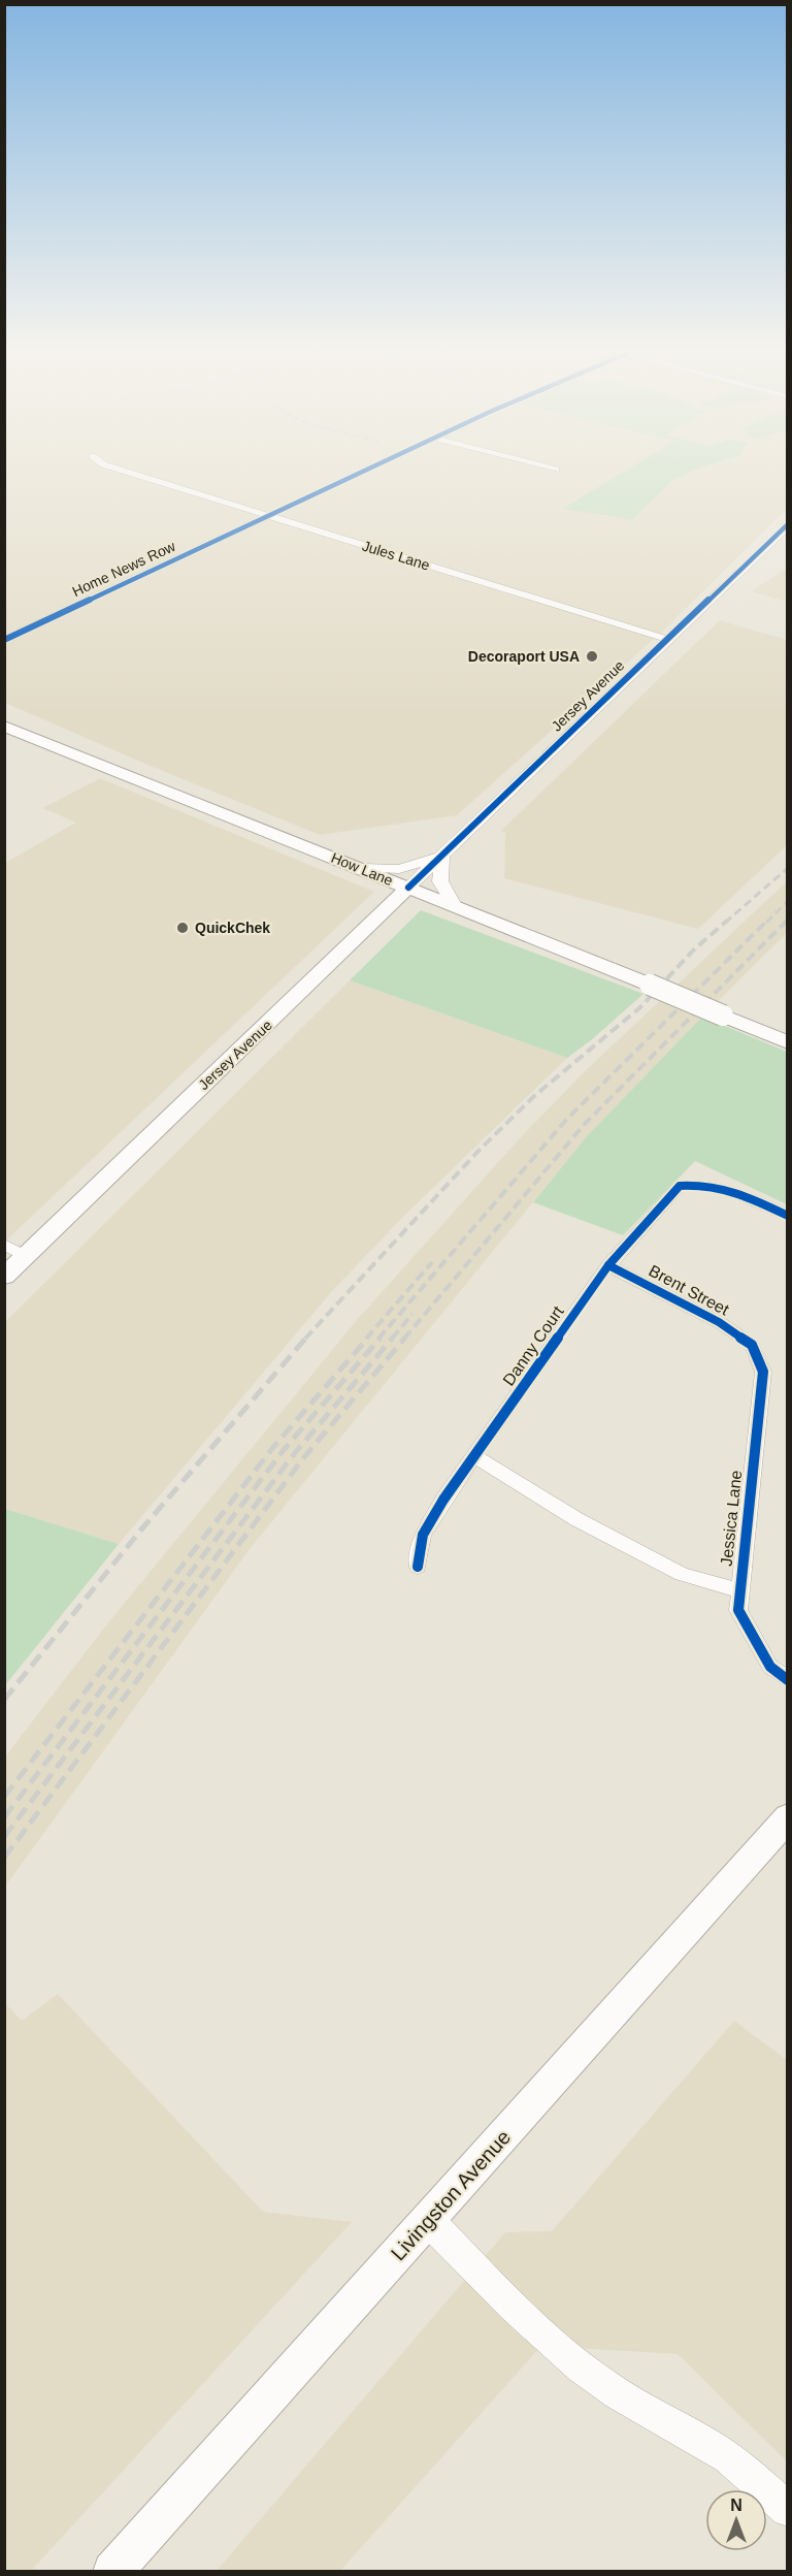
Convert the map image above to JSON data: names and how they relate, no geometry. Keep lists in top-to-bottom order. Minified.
{"streets":{"main road":["Jersey Avenue","How Lane","Livingston Avenue"],"street":["Jules Lane","Home News Row","Brent Street","Danny Court","Jessica Lane"]},"crossings":[["Jules Lane","Home News Row"],["Jules Lane","Jersey Avenue"],["Jersey Avenue","How Lane"],["Brent Street","Danny Court"],["Brent Street","Jessica Lane"]],"places":["Decoraport USA","QuickChek"],"north":"top"}
